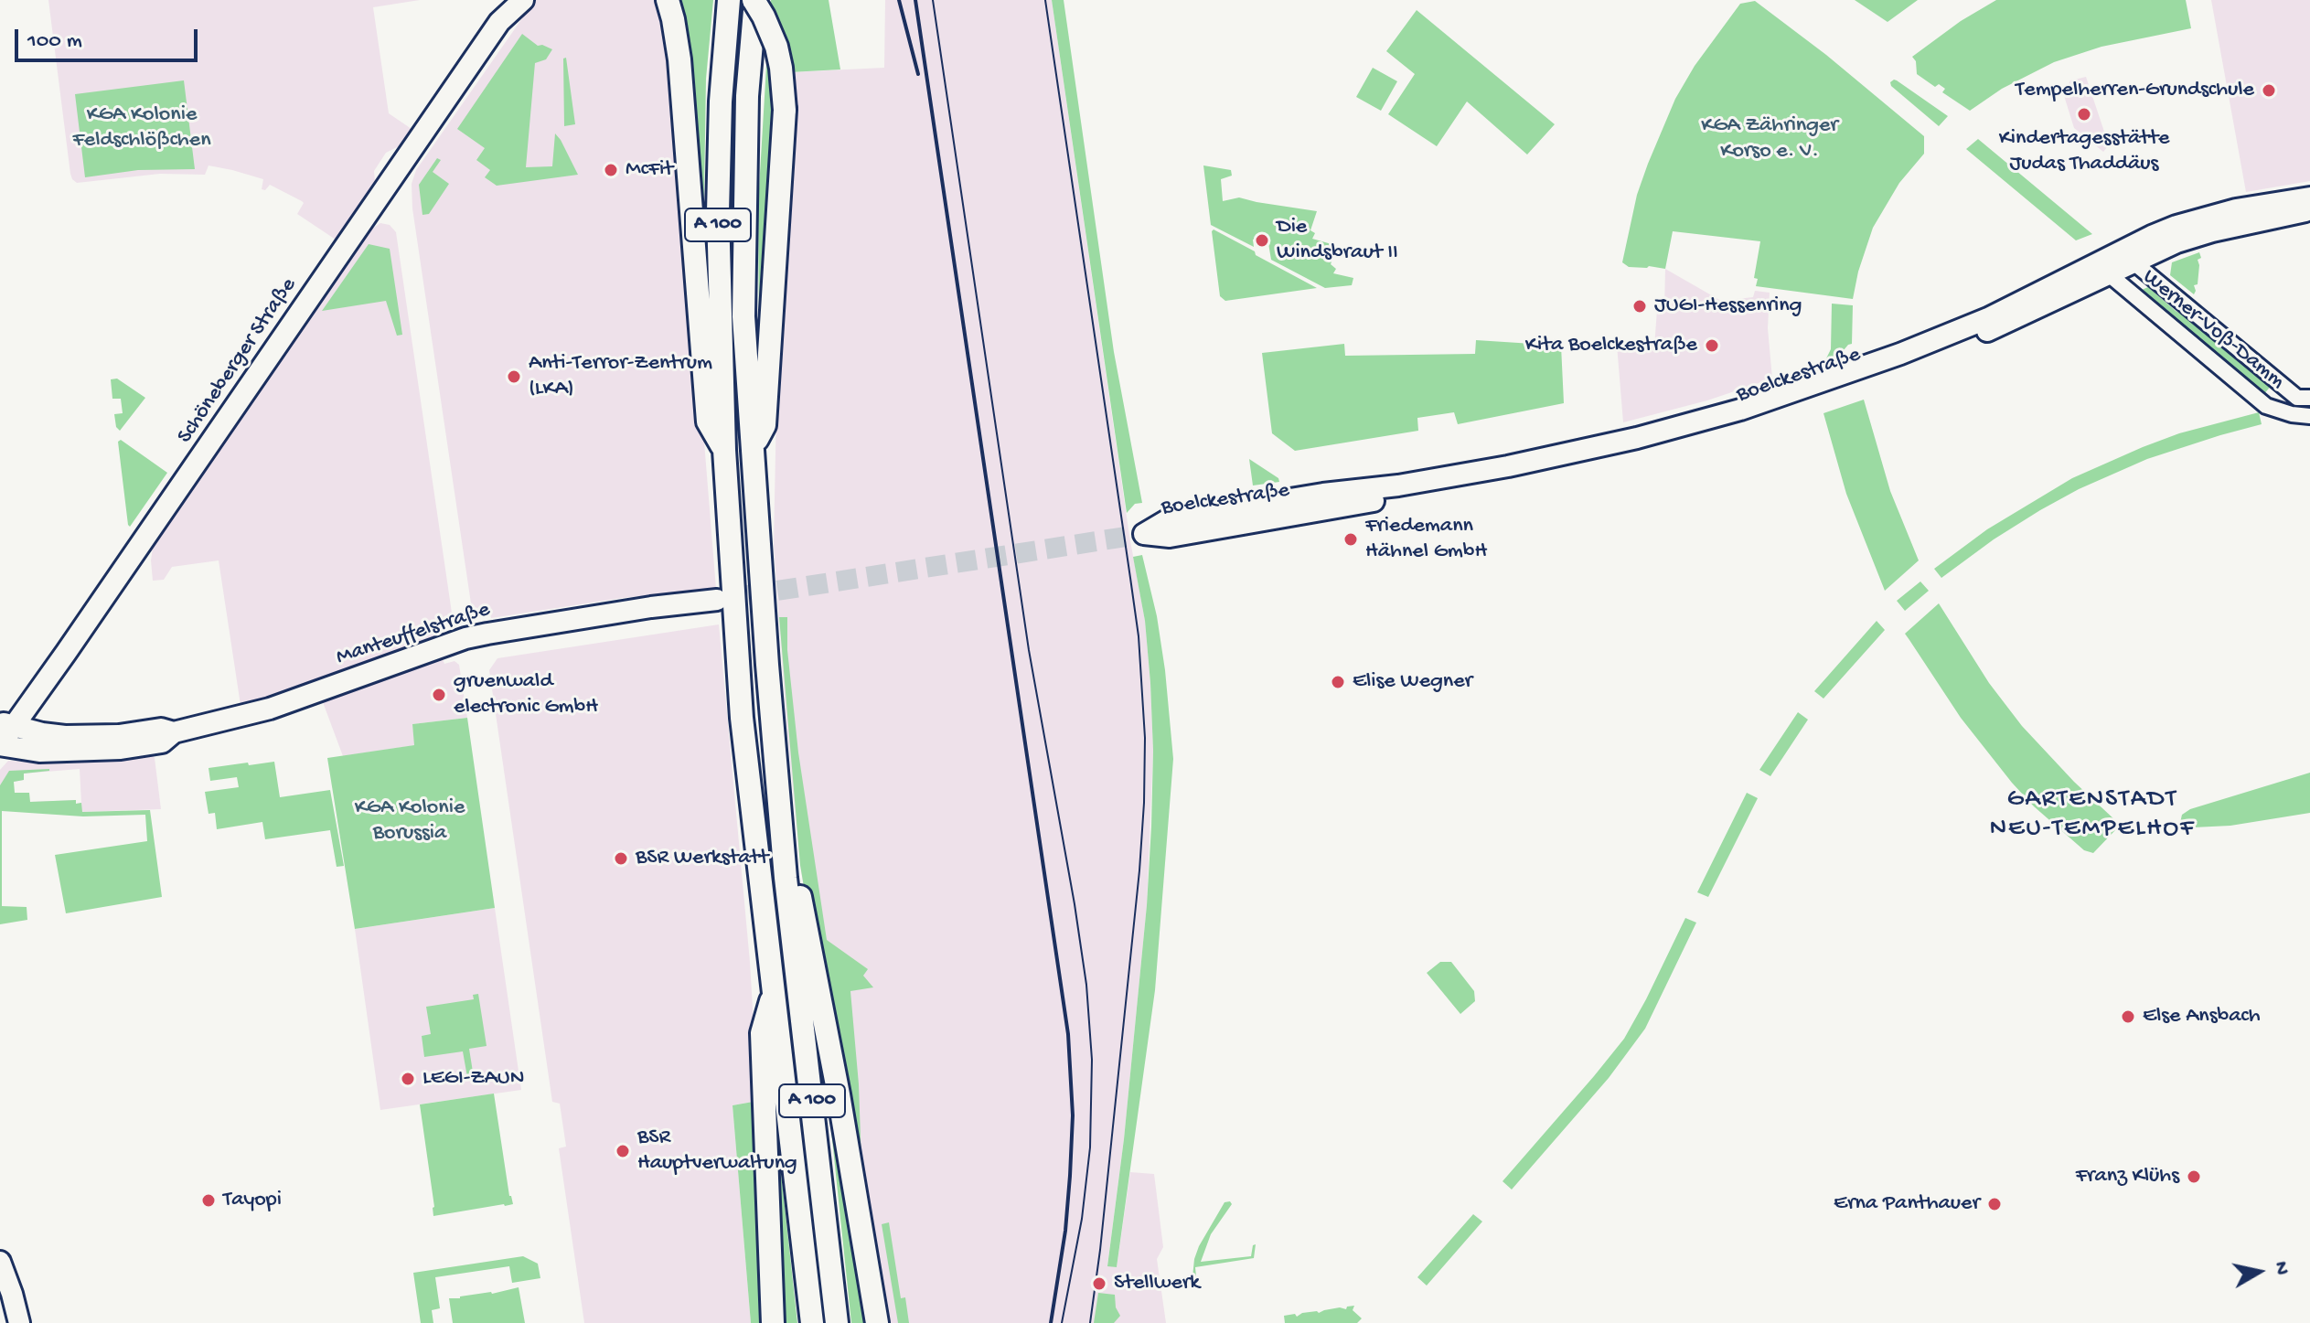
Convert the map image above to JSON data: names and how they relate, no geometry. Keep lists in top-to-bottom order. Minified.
{"streets":{"highway":["A 100"],"main road":["Schöneberger Straße","Boelckestraße","Manteuffelstraße"],"street":["Werner-Voß-Damm"]},"crossings":[["Werner-Voß-Damm","Boelckestraße"],["Schöneberger Straße","Manteuffelstraße"]],"districts":["GARTENSTADT NEU-TEMPELHOF"],"parks":["KGA Kolonie Feldschlößchen","KGA Zähringer Korso e. V.","KGA Kolonie Borussia"],"places":["Tempelherren-Grundschule","Kindertagesstätte Judas Thaddäus","McFit","Die Windsbraut II","JUGI-Hessenring","Kita Boelckestraße","Anti-Terror-Zentrum (LKA)","Friedemann Hähnel GmbH","Elise Wegner","gruenwald electronic GmbH","BSR Werkstatt","Else Ansbach","LEGI-ZAUN","BSR Hauptverwaltung","Franz Klühs","Tayopi","Erna Panthauer","Stellwerk"],"scale_bar":"100 m","north":"right"}
